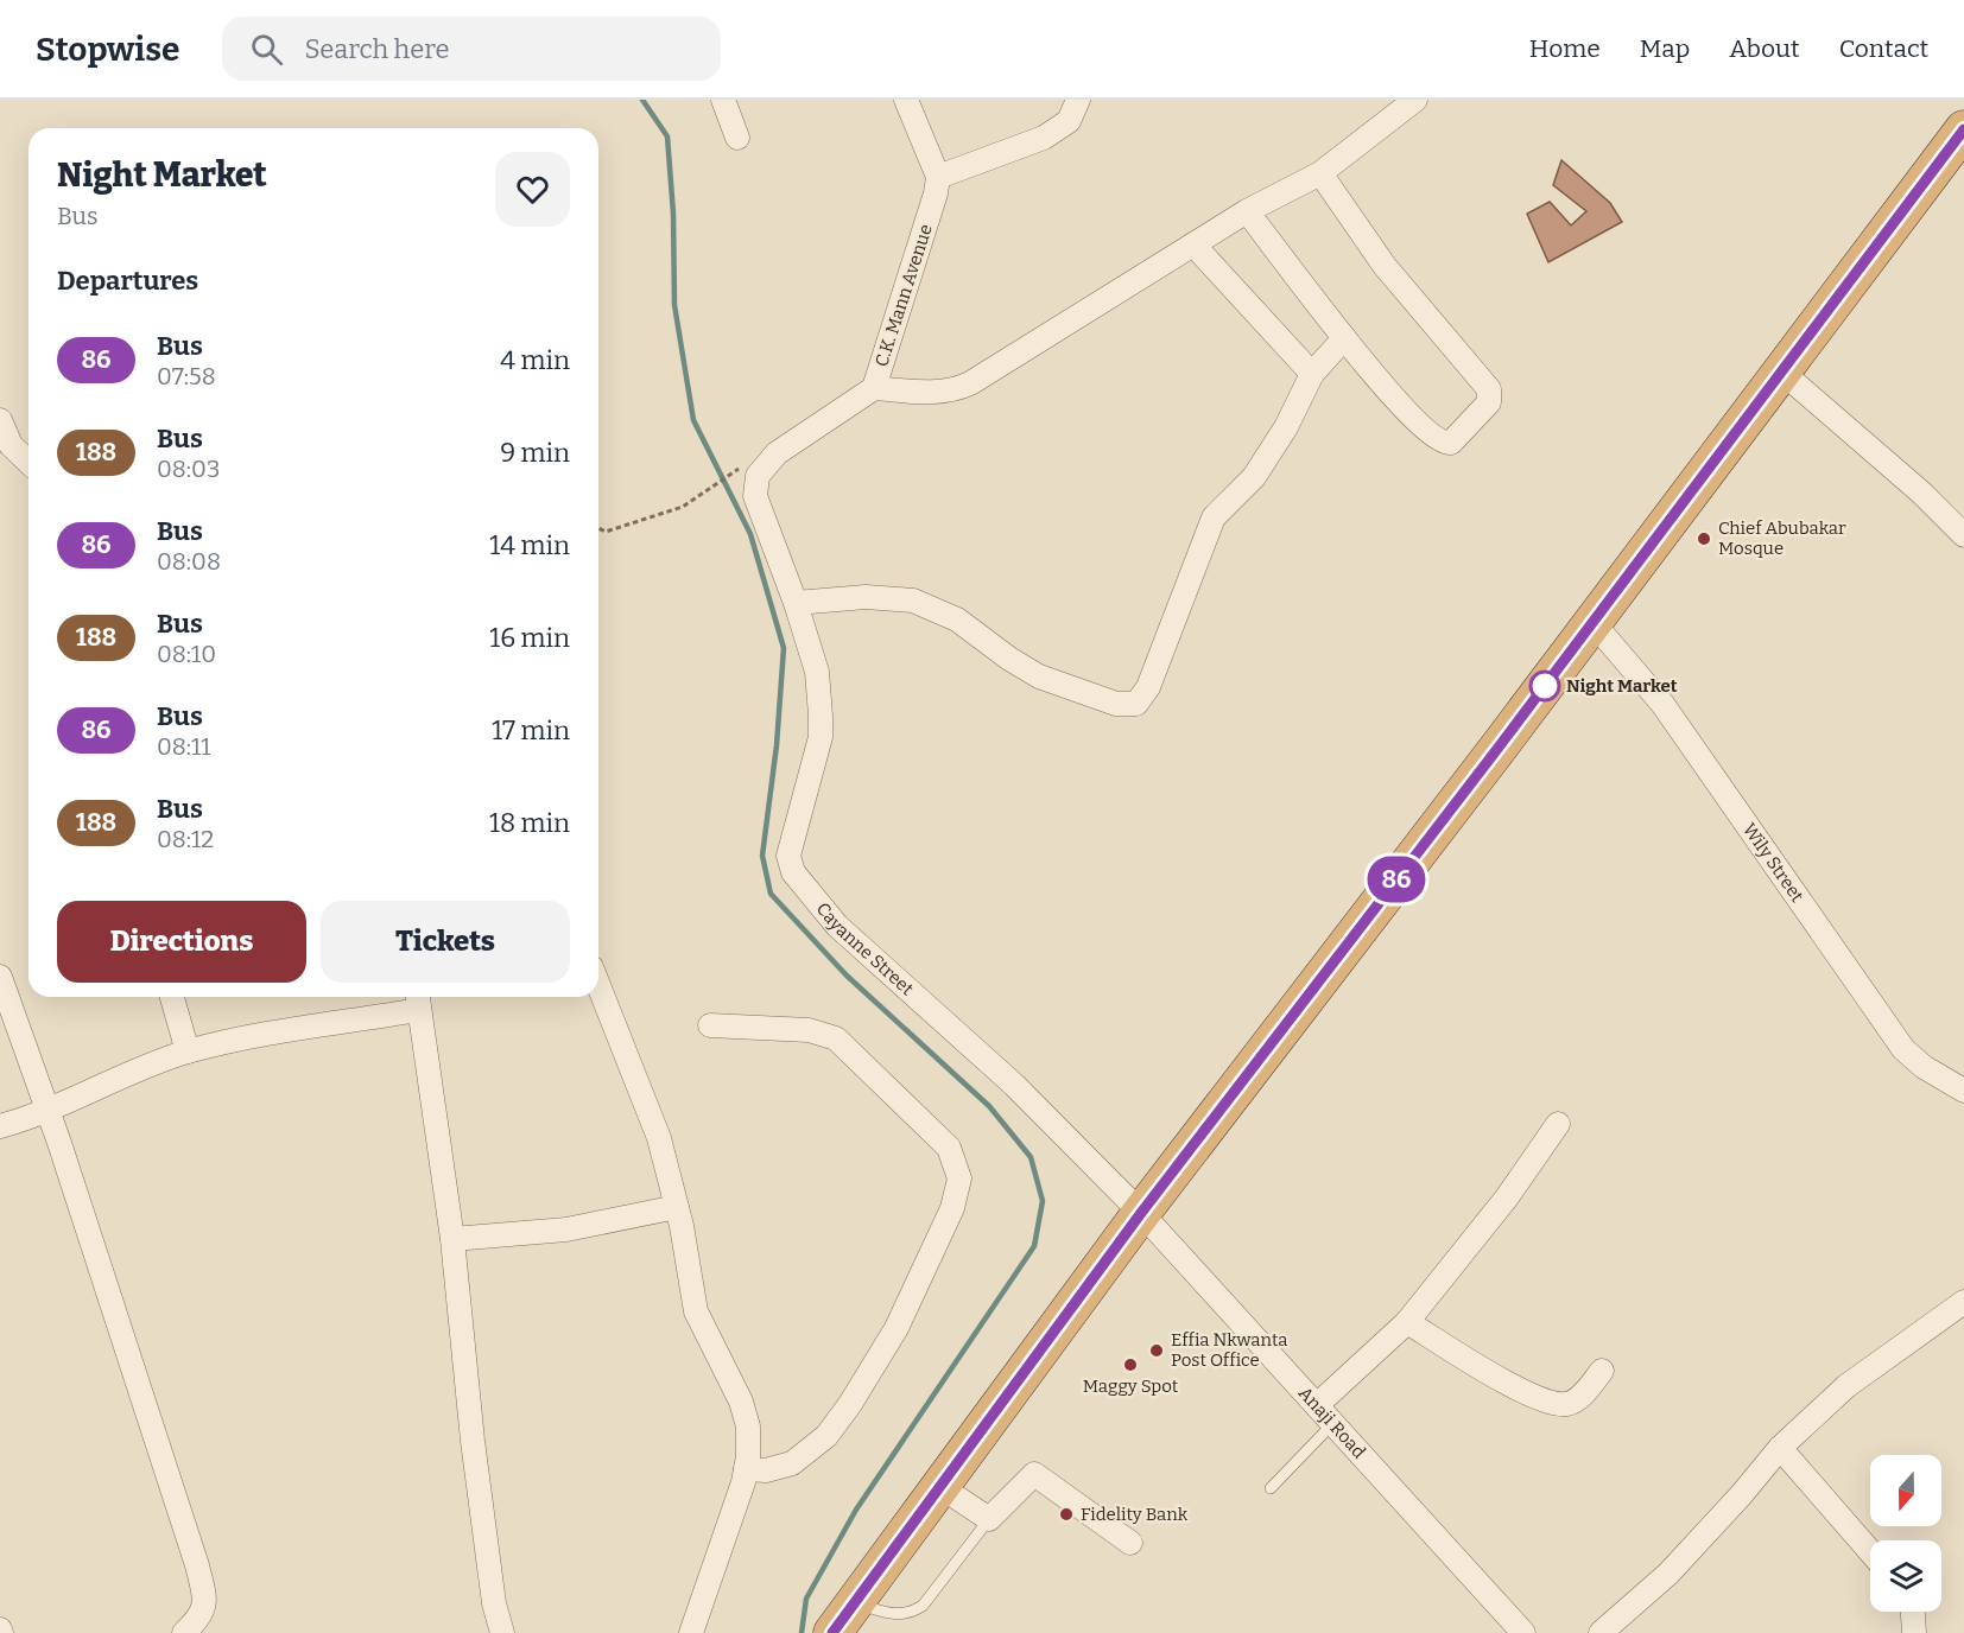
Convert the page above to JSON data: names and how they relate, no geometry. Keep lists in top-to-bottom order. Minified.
{"streets":{"street":["C.K. Mann Avenue","Wily Street","Cayanne Street","Anaji Road"]},"crossings":[["C.K. Mann Avenue","Cayanne Street"],["Cayanne Street","Anaji Road"]],"places":["Chief Abubakar Mosque","Night Market","Effia Nkwanta Post Office","Maggy Spot","Fidelity Bank"],"lines":["bus line 86"],"north":"bottom","page":{"header":"Stopwise","search":"Search here","nav":["Home","Map","About","Contact"],"on_map":"86","heading":[["Night Market","Bus"],"Departures"],"list":[{"mark":"86","name":"Bus","note":"07:58","value":"4 min"},{"mark":"188","name":"Bus","note":"08:03","value":"9 min"},{"mark":"86","name":"Bus","note":"08:08","value":"14 min"},{"mark":"188","name":"Bus","note":"08:10","value":"16 min"},{"mark":"86","name":"Bus","note":"08:11","value":"17 min"},{"mark":"188","name":"Bus","note":"08:12","value":"18 min"}],"buttons":["Directions","Tickets"]}}
